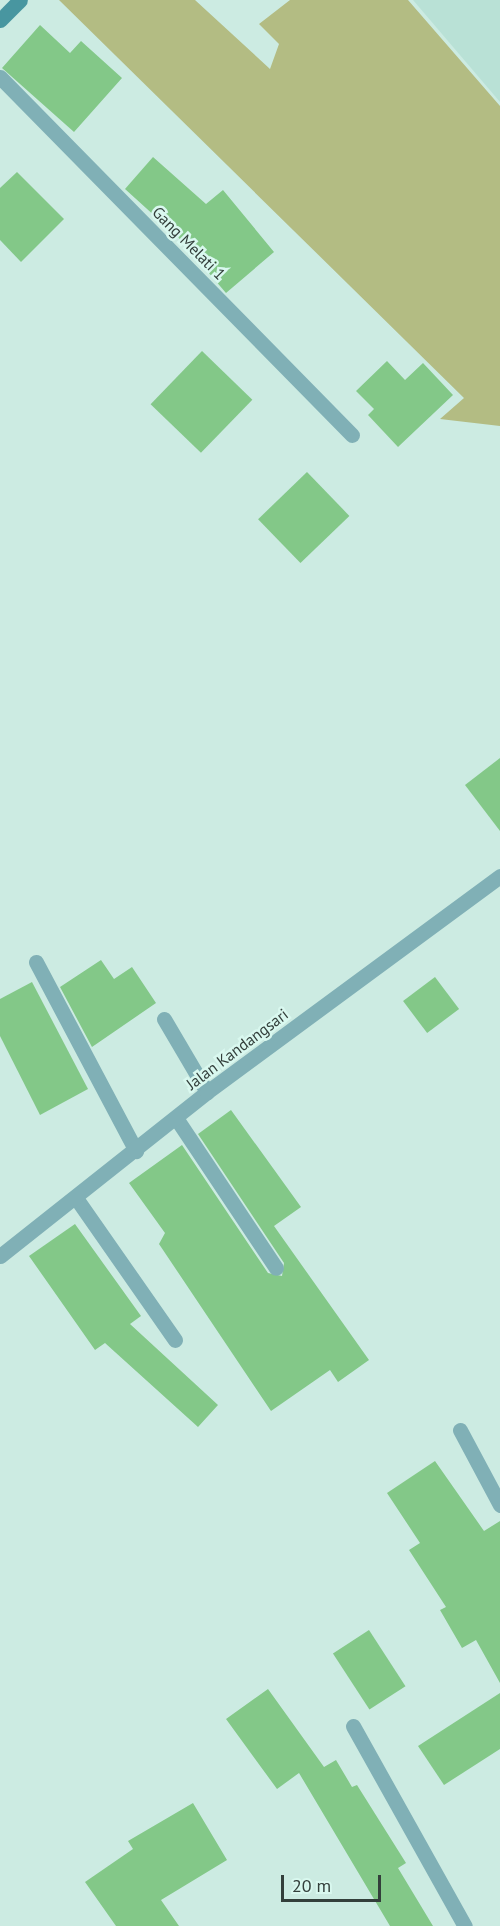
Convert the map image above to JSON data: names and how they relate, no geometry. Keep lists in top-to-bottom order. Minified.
{"streets":{"street":["Gang Melati 1","Jalan Kandangsari"]},"scale_bar":"20 m"}
